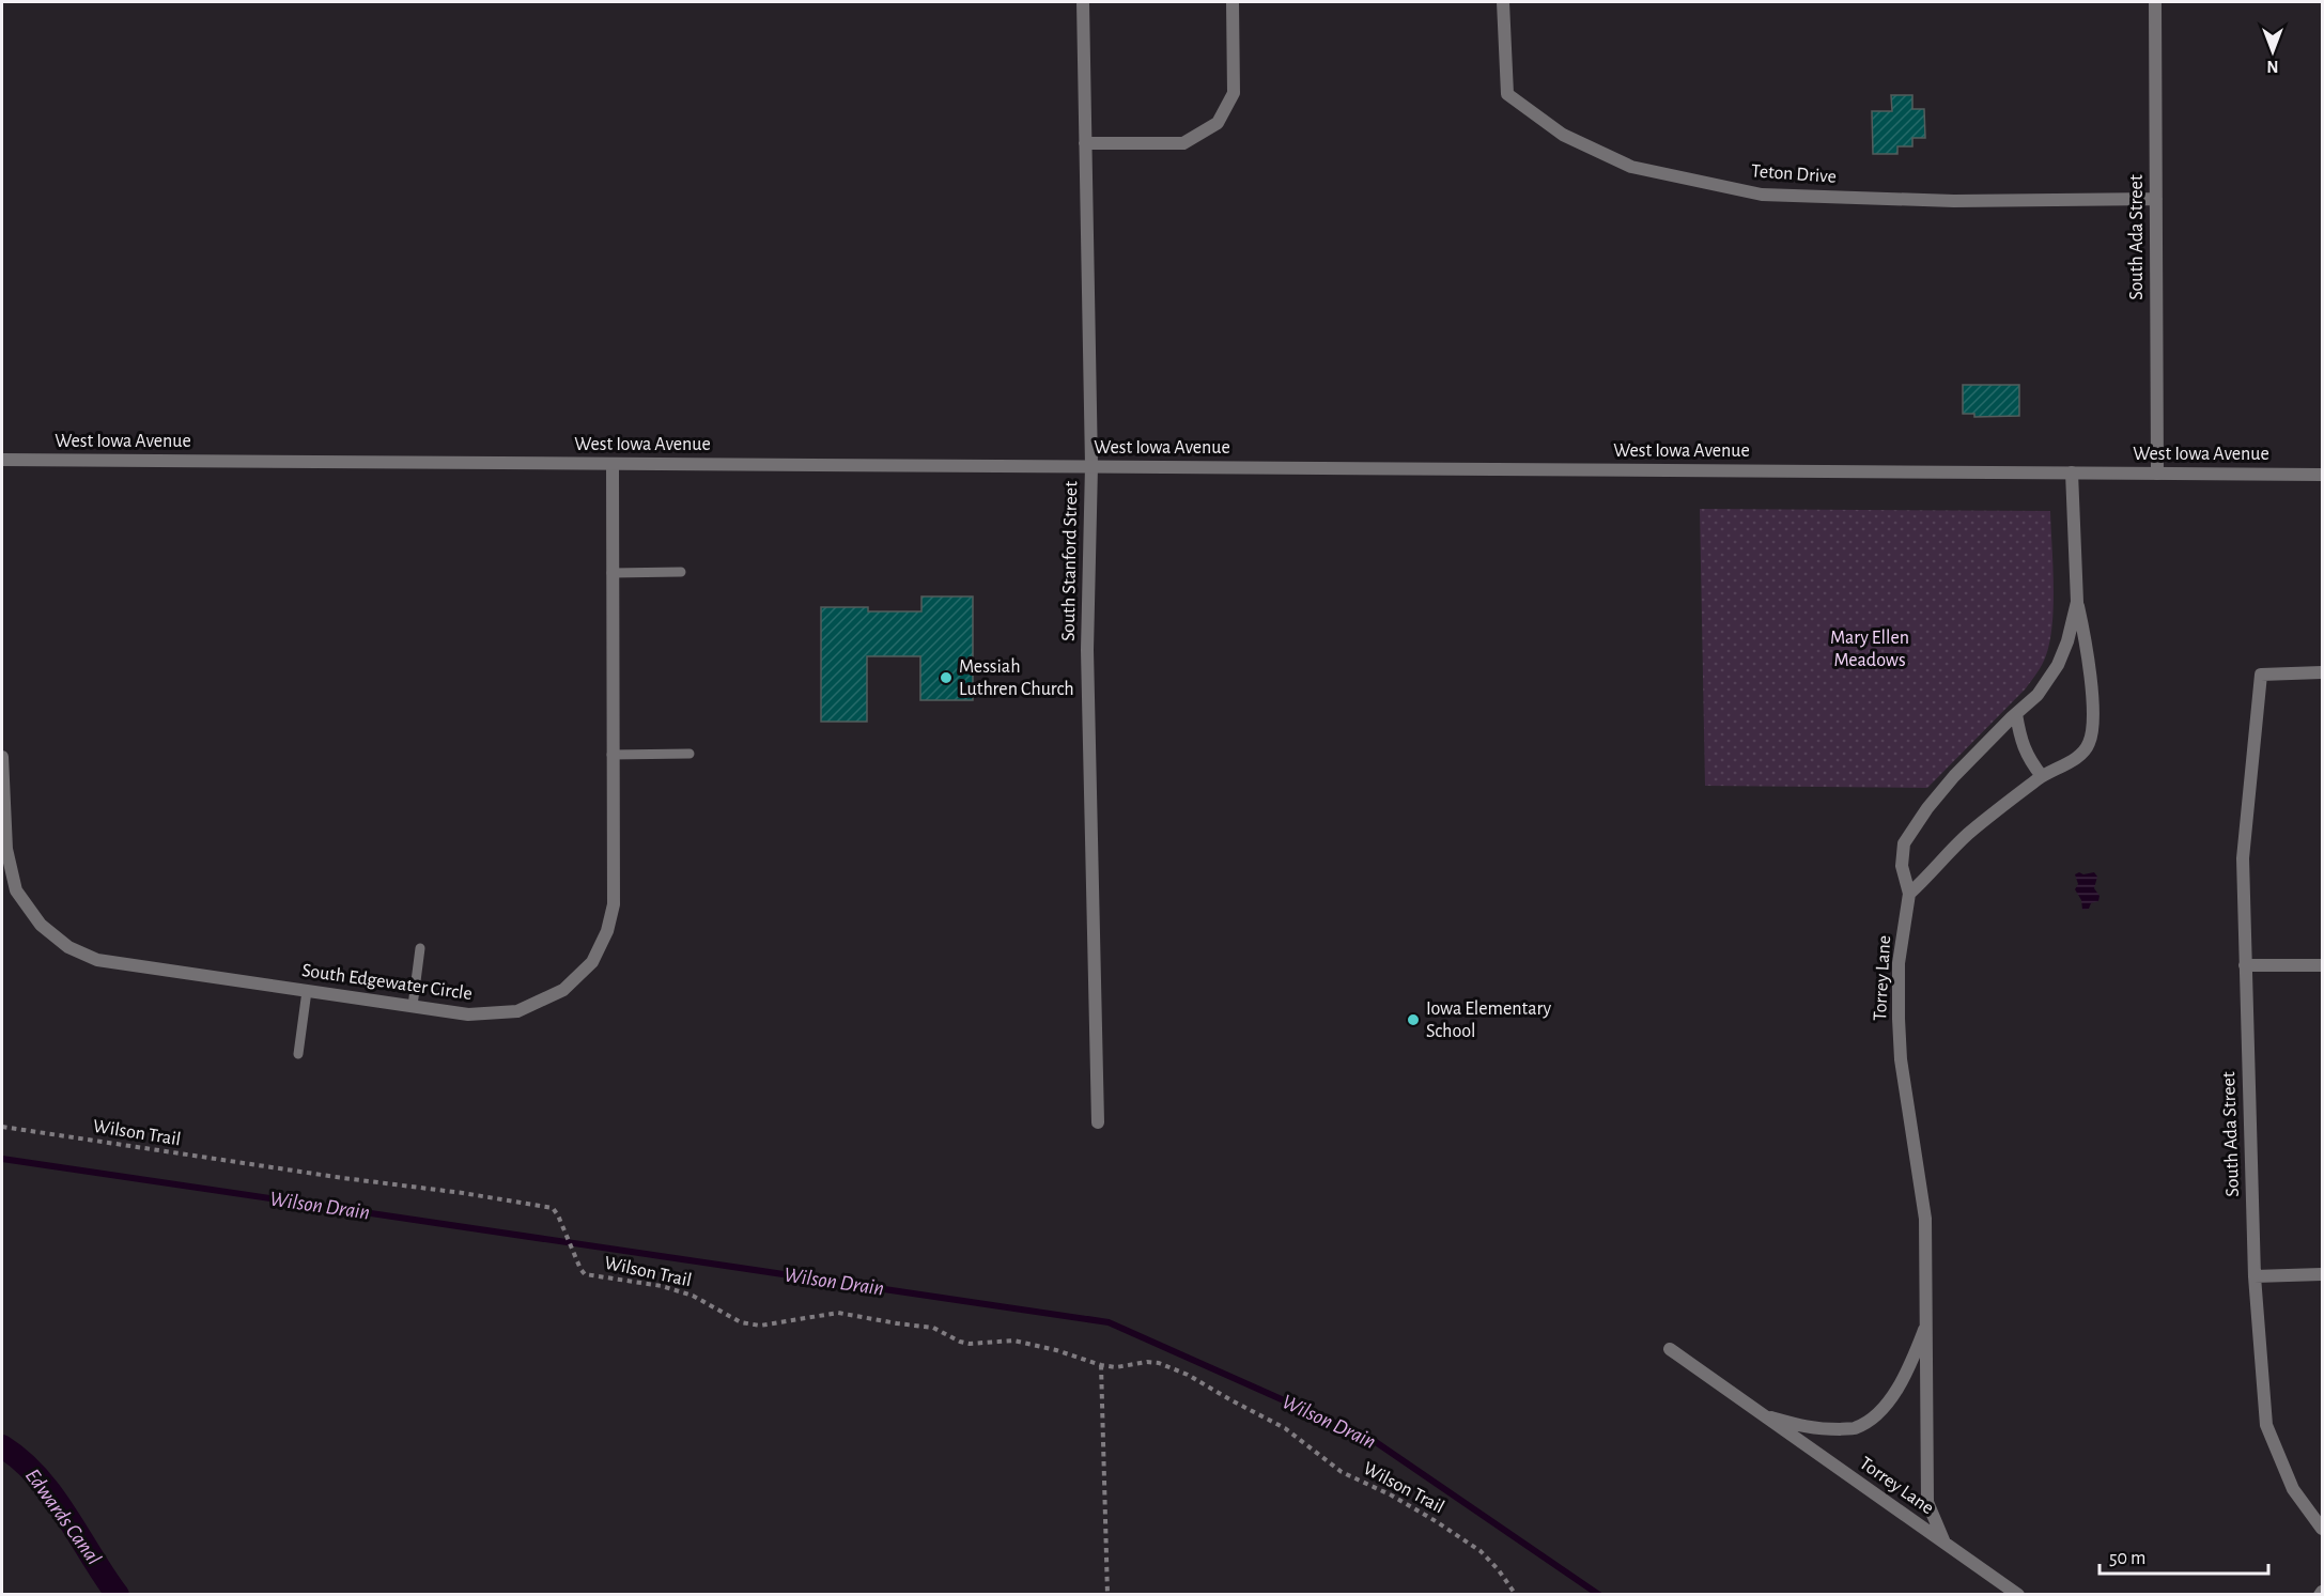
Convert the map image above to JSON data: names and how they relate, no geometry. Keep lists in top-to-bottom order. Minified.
{"streets":{"street":["Teton Drive","South Ada Street","West Iowa Avenue","South Stanford Street","Torrey Lane","South Edgewater Circle"],"path":["Wilson Trail"]},"crossings":[["Teton Drive","South Ada Street"],["South Ada Street","West Iowa Avenue"],["West Iowa Avenue","South Stanford Street"],["West Iowa Avenue","Torrey Lane"],["West Iowa Avenue","South Edgewater Circle"]],"water":["Wilson Drain","Edwards Canal"],"parks":["Mary Ellen Meadows"],"places":["Messiah Luthren Church","Iowa Elementary School"],"scale_bar":"50 m","north":"bottom"}
